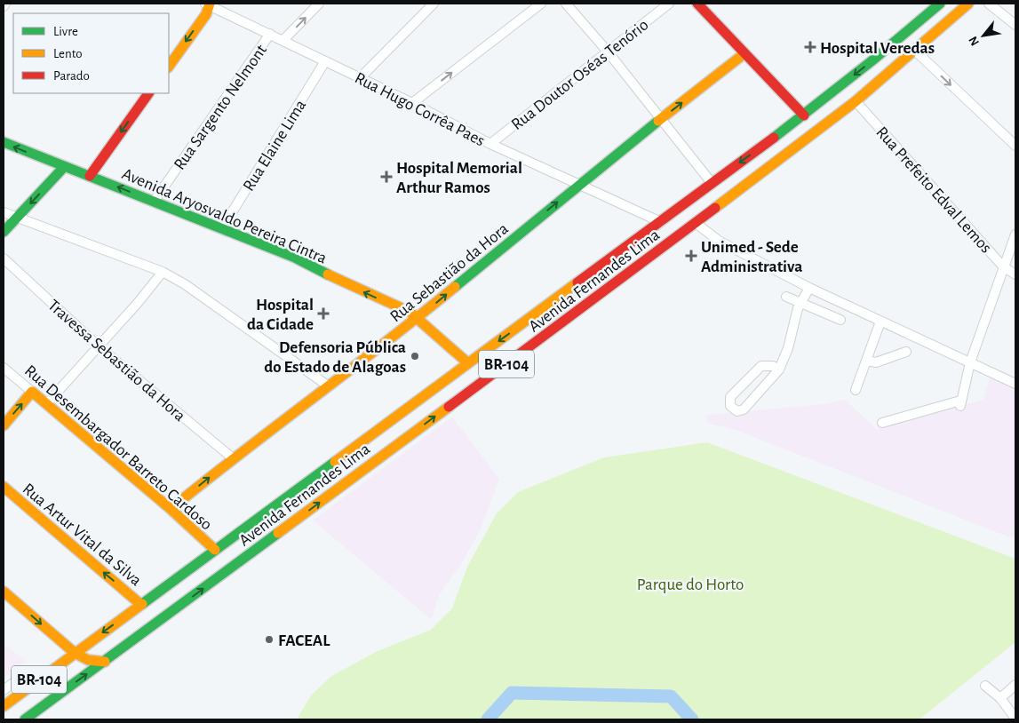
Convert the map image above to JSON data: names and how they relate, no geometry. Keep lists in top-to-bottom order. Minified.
{"streets":{"main road":["Avenida Aryosvaldo Pereira Cintra","Rua Sebastião da Hora","Avenida Fernandes Lima","BR-104","Rua Desembargador Barreto Cardoso","Rua Artur Vital da Silva"],"street":["Rua Doutor Oséas Tenório","Rua Sargento Nelmont","Rua Hugo Corrêa Paes","Rua Elaine Lima","Rua Prefeito Edval Lemos","Travessa Sebastião da Hora"]},"crossings":[["Rua Doutor Oséas Tenório","Rua Hugo Corrêa Paes"],["Rua Sargento Nelmont","Rua Hugo Corrêa Paes"],["Rua Sargento Nelmont","Avenida Aryosvaldo Pereira Cintra"],["Rua Hugo Corrêa Paes","Rua Elaine Lima"],["Rua Hugo Corrêa Paes","Rua Sebastião da Hora"],["Rua Hugo Corrêa Paes","Avenida Fernandes Lima"],["Rua Elaine Lima","Avenida Aryosvaldo Pereira Cintra"],["Rua Prefeito Edval Lemos","Avenida Fernandes Lima"],["Avenida Aryosvaldo Pereira Cintra","Rua Sebastião da Hora"],["Avenida Aryosvaldo Pereira Cintra","Avenida Fernandes Lima"],["Rua Sebastião da Hora","Travessa Sebastião da Hora"],["Rua Sebastião da Hora","Rua Desembargador Barreto Cardoso"],["Avenida Fernandes Lima","Rua Desembargador Barreto Cardoso"],["Avenida Fernandes Lima","Rua Artur Vital da Silva"]],"one_way":["Avenida Aryosvaldo Pereira Cintra","Rua Sebastião da Hora"],"parks":["Parque do Horto"],"places":{"health":["Hospital Veredas","Hospital Memorial Arthur Ramos","Unimed - Sede Administrativa","Hospital da Cidade"],"other":["Defensoria Pública do Estado de Alagoas","FACEAL"]},"legend":["Livre","Lento","Parado"],"north":"bottom left"}
